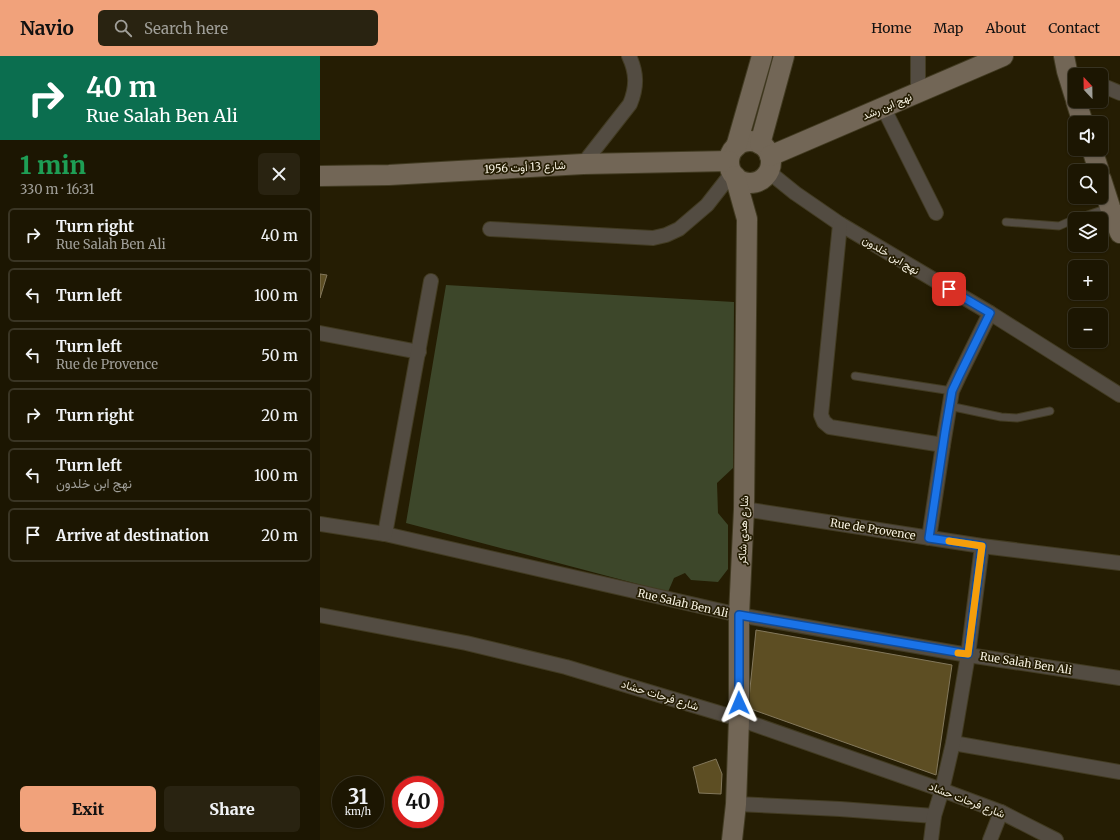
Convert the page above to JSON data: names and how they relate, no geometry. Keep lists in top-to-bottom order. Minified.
{"streets":{"street":["نهج ابن رشد","شارع 13 أوت 1956","نهج ابن خلدون","Rue de Provence","شارع هدي شاكر","Rue Salah Ben Ali","شارع فرحات حشاد"]},"crossings":[["نهج ابن رشد","شارع 13 أوت 1956"],["نهج ابن رشد","نهج ابن خلدون"],["شارع 13 أوت 1956","نهج ابن خلدون"],["Rue de Provence","شارع هدي شاكر"],["شارع هدي شاكر","Rue Salah Ben Ali"],["شارع هدي شاكر","شارع فرحات حشاد"]],"north":"top","page":{"header":"Navio","search":"Search here","nav":["Home","Map","About","Contact"],"turn":["40 m","Rue Salah Ben Ali"],"map_buttons":["+","−"],"heading":["1 min","330 m · 16:31"],"list":[{"name":"Turn right","note":"Rue Salah Ben Ali","value":"40 m"},{"name":"Turn left","value":"100 m"},{"name":"Turn left","note":"Rue de Provence","value":"50 m"},{"name":"Turn right","value":"20 m"},{"name":"Turn left","note":"نهج ابن خلدون","value":"100 m"},{"name":"Arrive at destination","value":"20 m"}],"speed":"31 km/h","limit":"40","buttons":["Exit","Share"]}}
